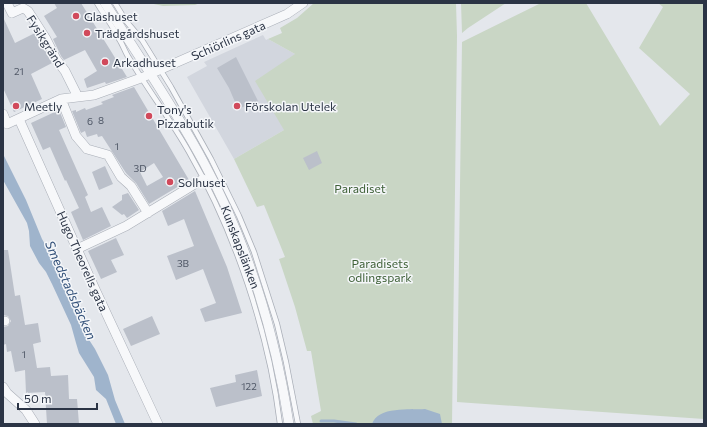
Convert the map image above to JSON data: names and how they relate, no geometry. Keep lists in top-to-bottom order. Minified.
{"streets":{"street":["Schiörlins gata","Fysikgränd","Kunskapslänken","Hugo Theorells gata"]},"crossings":[["Schiörlins gata","Fysikgränd"],["Schiörlins gata","Kunskapslänken"],["Schiörlins gata","Hugo Theorells gata"]],"water":["Smedstadsbäcken"],"parks":["Paradiset","Paradisets odlingspark"],"places":["Glashuset","Trädgårdshuset","Arkadhuset","Meetly","Förskolan Utelek","Tony's Pizzabutik","Solhuset"],"house_numbers":["21","8","6","1","3D","3B","1","122"],"scale_bar":"50 m"}
